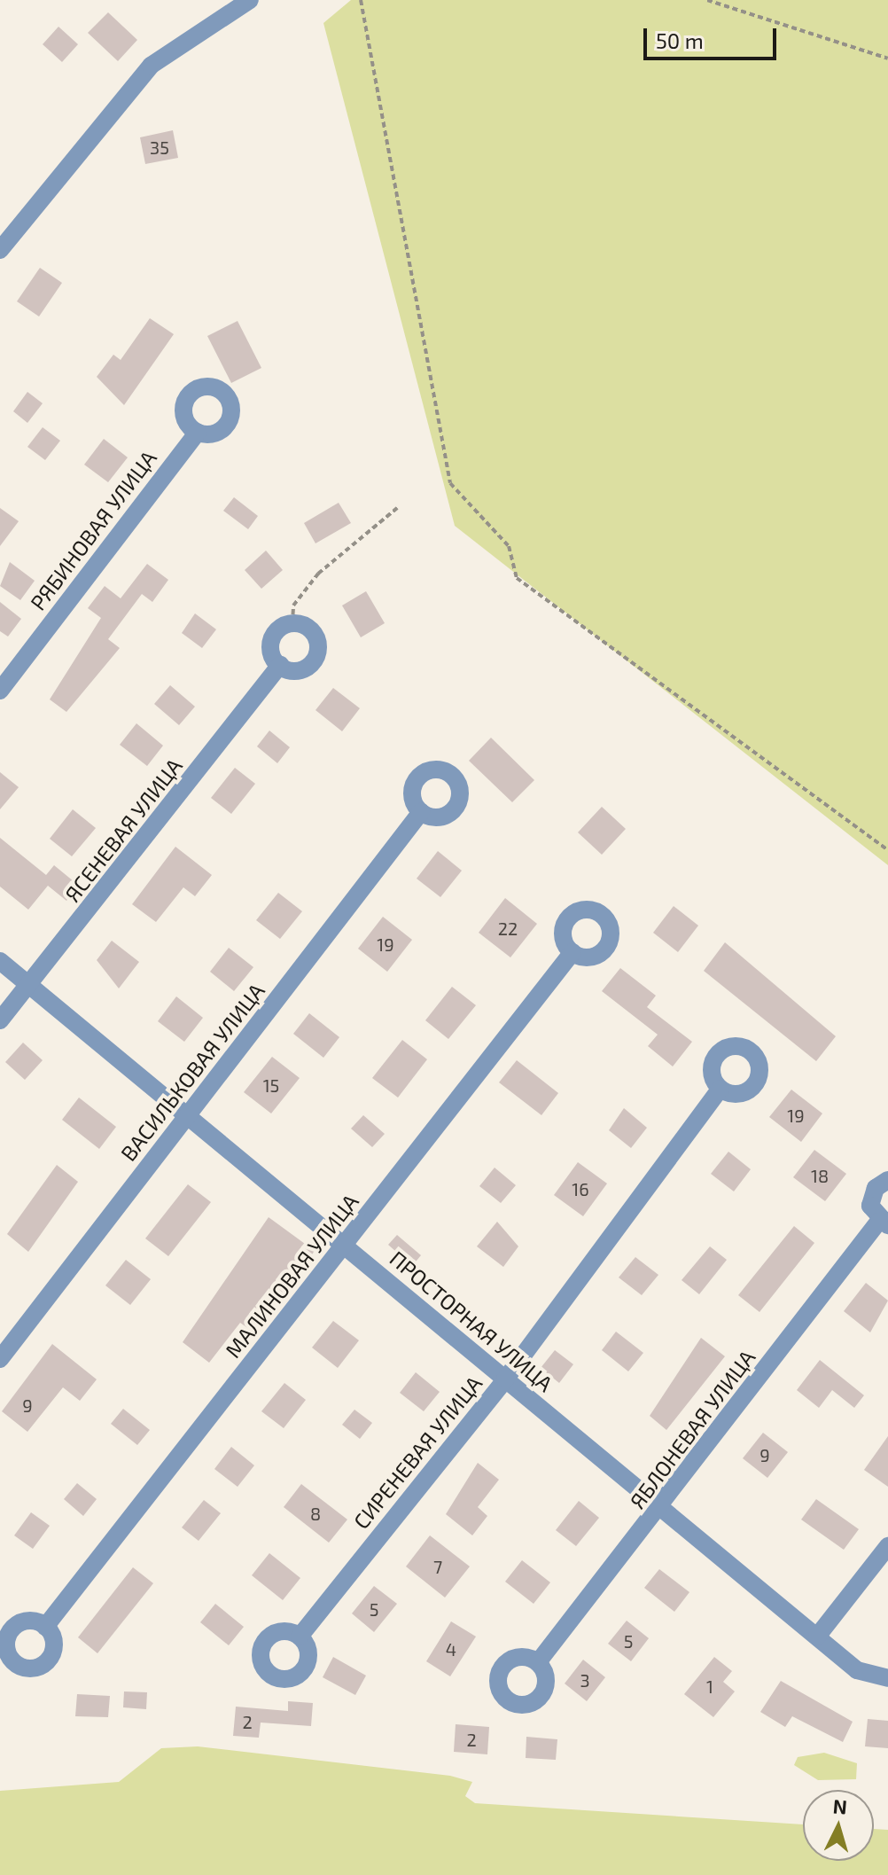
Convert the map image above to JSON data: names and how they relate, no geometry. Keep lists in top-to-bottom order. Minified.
{"streets":{"street":["РЯБИНОВАЯ УЛИЦА","ЯСЕНЕВАЯ УЛИЦА","ВАСИЛЬКОВАЯ УЛИЦА","МАЛИНОВАЯ УЛИЦА","ПРОСТОРНАЯ УЛИЦА","ЯБЛОНЕВАЯ УЛИЦА","СИРЕНЕВАЯ УЛИЦА"]},"crossings":[["ЯСЕНЕВАЯ УЛИЦА","ПРОСТОРНАЯ УЛИЦА"],["ВАСИЛЬКОВАЯ УЛИЦА","ПРОСТОРНАЯ УЛИЦА"],["МАЛИНОВАЯ УЛИЦА","ПРОСТОРНАЯ УЛИЦА"],["ПРОСТОРНАЯ УЛИЦА","ЯБЛОНЕВАЯ УЛИЦА"],["ПРОСТОРНАЯ УЛИЦА","СИРЕНЕВАЯ УЛИЦА"]],"house_numbers":["35","22","19","15","19","18","16","9","9","8","7","5","5","4","3","1","2","2"],"scale_bar":"50 m","north":"top"}
